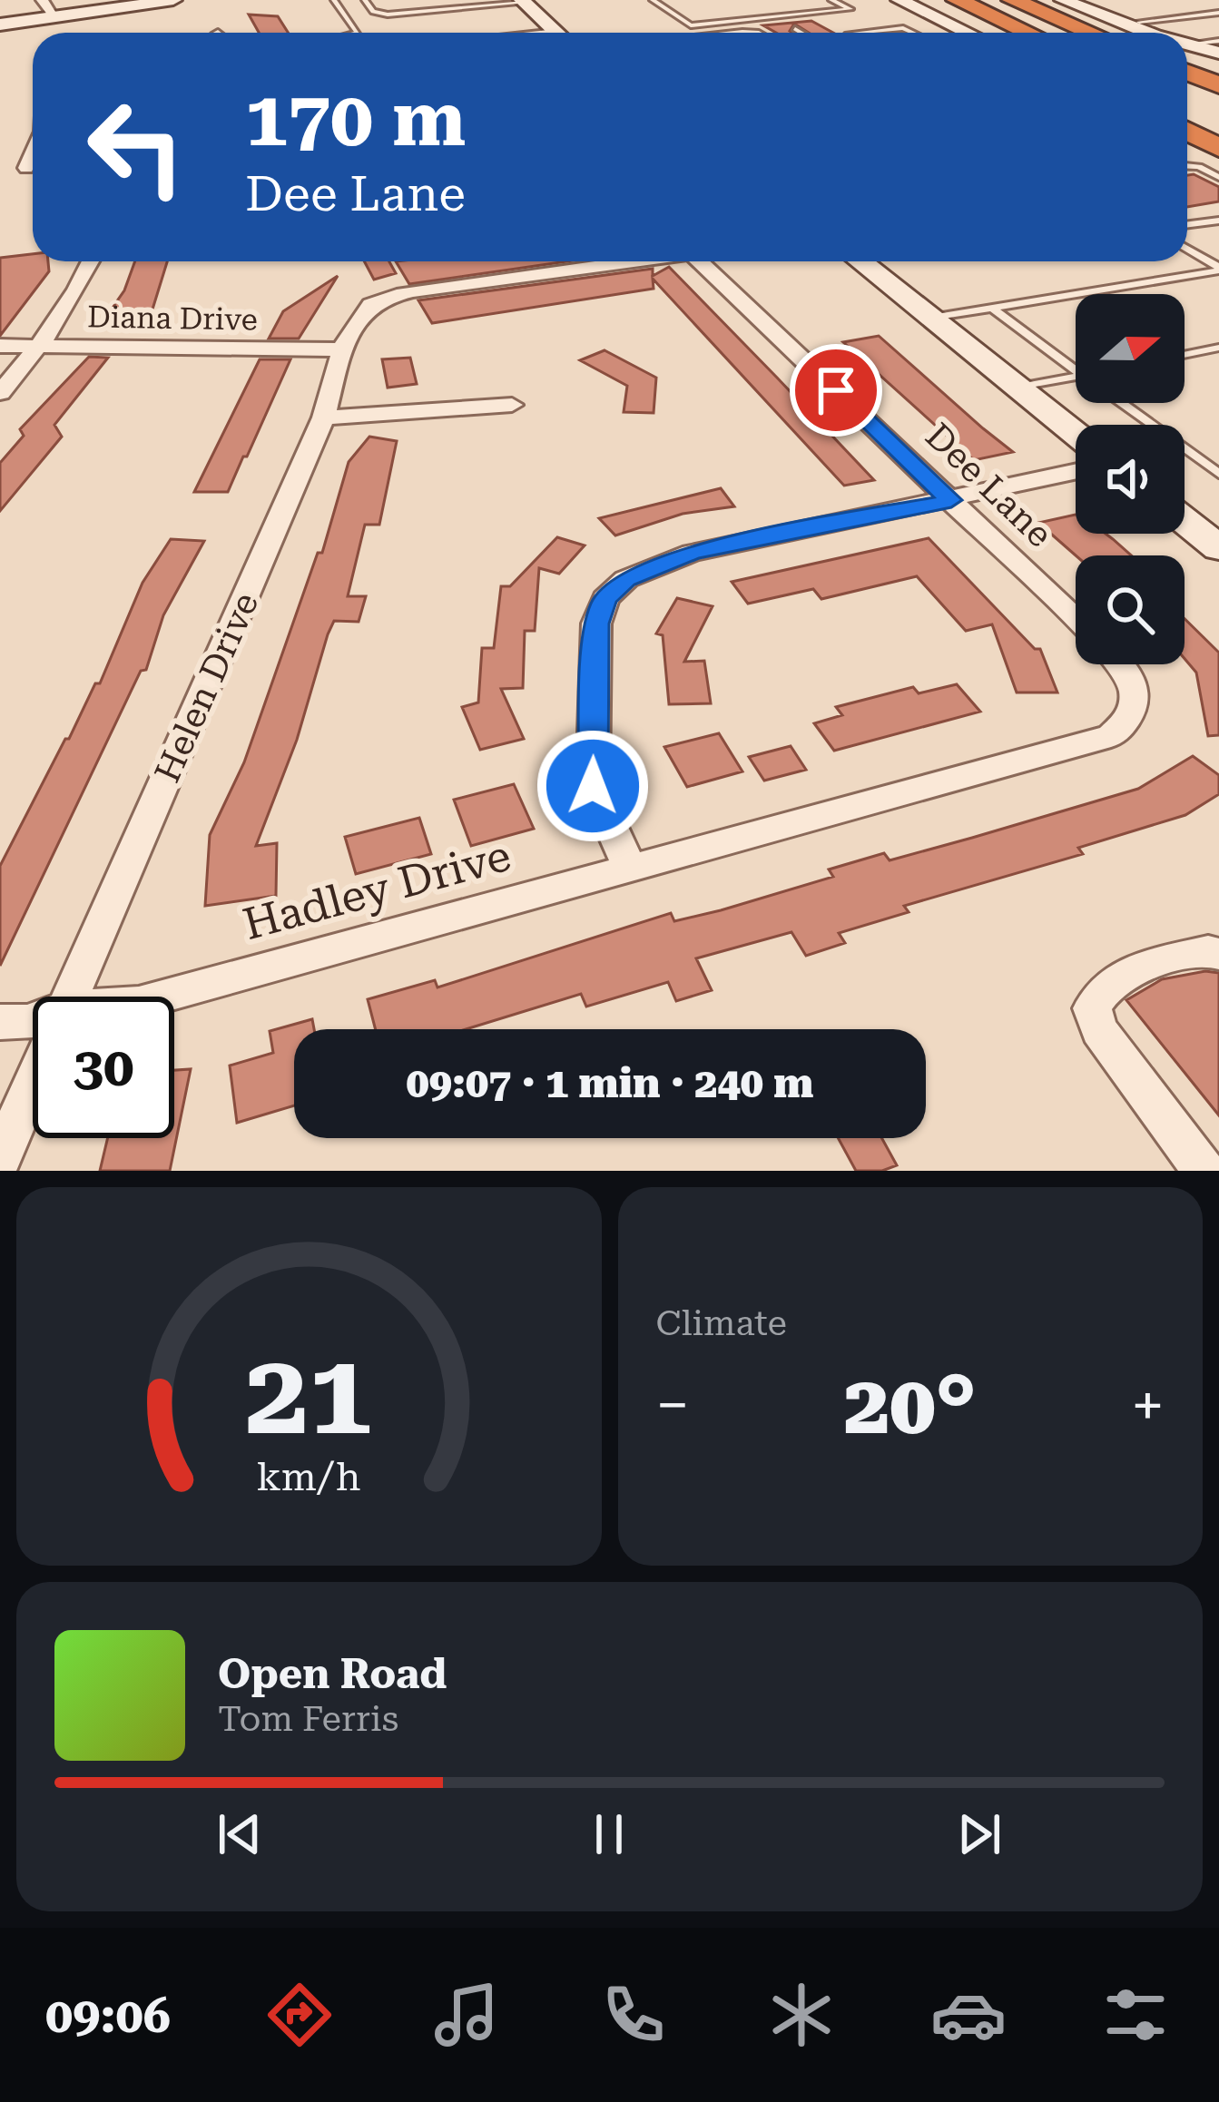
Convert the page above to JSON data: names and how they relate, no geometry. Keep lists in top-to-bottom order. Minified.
{"streets":{"street":["Diana Drive","Dee Lane","Helen Drive","Hadley Drive"]},"crossings":[["Diana Drive","Helen Drive"]],"north":"right","page":{"turn":["170 m","Dee Lane"],"limit":"30","trip":"09:07 · 1 min · 240 m","tile":"Climate","heat":["−","20°","+"],"song":["Open Road","Tom Ferris"],"tabs":"09:06","gauge":["21","km/h"]}}
